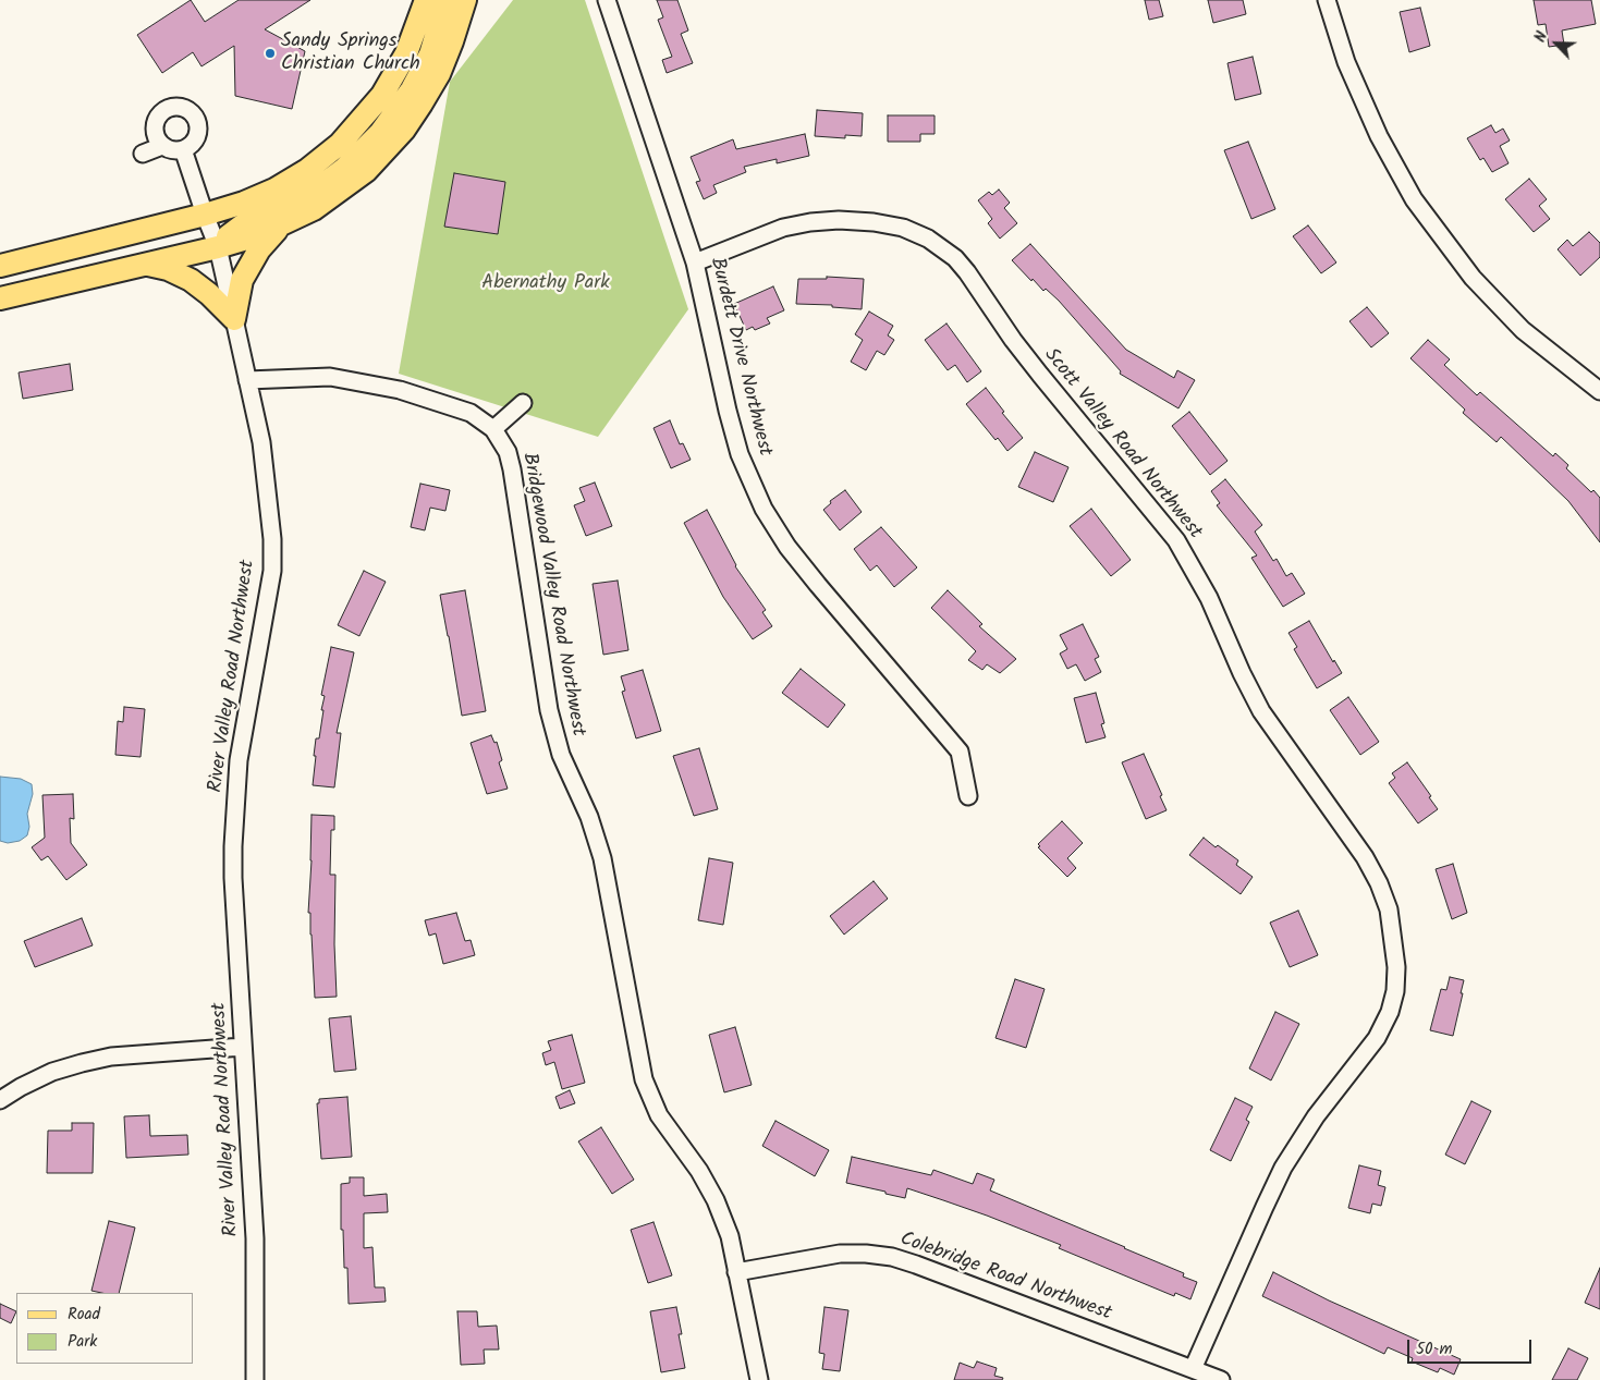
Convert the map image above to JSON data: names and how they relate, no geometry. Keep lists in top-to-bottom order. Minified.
{"streets":{"street":["Burdett Drive Northwest","Scott Valley Road Northwest","Bridgewood Valley Road Northwest","River Valley Road Northwest","Colebridge Road Northwest"]},"crossings":[["Burdett Drive Northwest","Scott Valley Road Northwest"],["Scott Valley Road Northwest","Colebridge Road Northwest"],["Bridgewood Valley Road Northwest","River Valley Road Northwest"],["Bridgewood Valley Road Northwest","Colebridge Road Northwest"]],"parks":["Abernathy Park"],"places":["Sandy Springs Christian Church"],"legend":["Road","Park"],"scale_bar":"50 m","north":"top left"}
